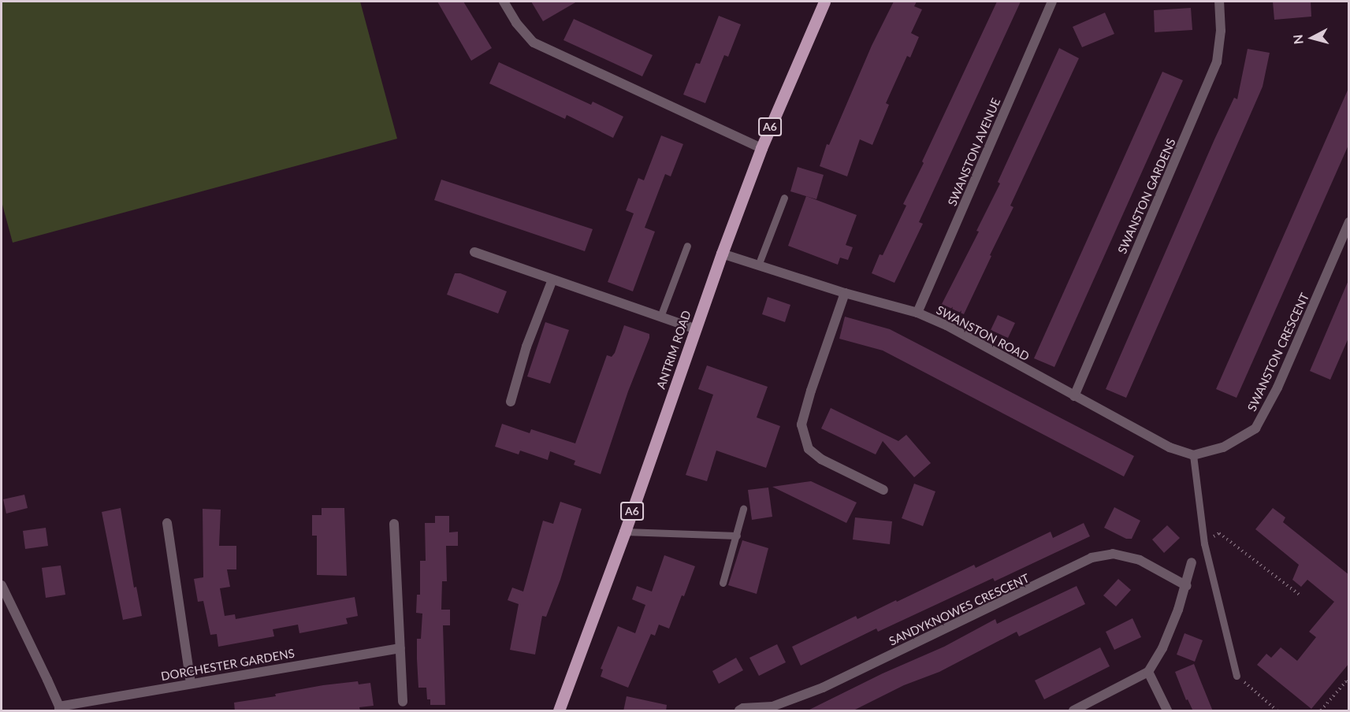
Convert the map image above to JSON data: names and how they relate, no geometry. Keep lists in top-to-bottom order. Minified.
{"streets":{"main road":["A6","ANTRIM ROAD"],"street":["SWANSTON AVENUE","SWANSTON GARDENS","SWANSTON ROAD","SWANSTON CRESCENT","SANDYKNOWES CRESCENT","DORCHESTER GARDENS"]},"crossings":[["SWANSTON AVENUE","SWANSTON ROAD"],["SWANSTON GARDENS","SWANSTON ROAD"],["SWANSTON ROAD","ANTRIM ROAD"],["SWANSTON ROAD","SWANSTON CRESCENT"]],"north":"left"}
